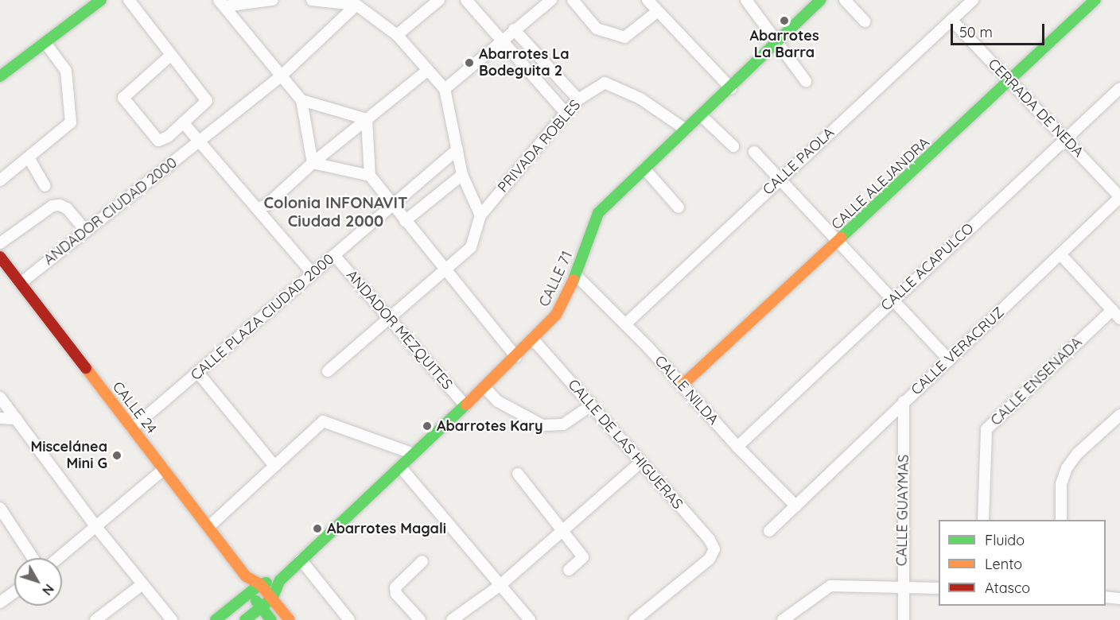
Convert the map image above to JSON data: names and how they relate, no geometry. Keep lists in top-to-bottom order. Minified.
{"streets":{"street":["CERRADA DE NEDA","PRIVADA ROBLES","CALLE PAOLA","CALLE ALEJANDRA","ANDADOR CIUDAD 2000","CALLE ACAPULCO","CALLE 71","CALLE PLAZA CIUDAD 2000","ANDADOR MEZQUITES","CALLE VERACRUZ","CALLE ENSENADA","CALLE NILDA","CALLE 24","CALLE DE LAS HIGUERAS","CALLE GUAYMAS"]},"crossings":[["CERRADA DE NEDA","CALLE PAOLA"],["CERRADA DE NEDA","CALLE ALEJANDRA"],["CERRADA DE NEDA","CALLE ACAPULCO"],["CERRADA DE NEDA","CALLE VERACRUZ"],["PRIVADA ROBLES","CALLE 71"],["CALLE PAOLA","CALLE NILDA"],["CALLE ALEJANDRA","CALLE NILDA"],["ANDADOR CIUDAD 2000","CALLE 24"],["CALLE ACAPULCO","CALLE NILDA"],["CALLE 71","ANDADOR MEZQUITES"],["CALLE 71","CALLE NILDA"],["CALLE 71","CALLE 24"],["CALLE 71","CALLE DE LAS HIGUERAS"],["CALLE PLAZA CIUDAD 2000","ANDADOR MEZQUITES"],["CALLE PLAZA CIUDAD 2000","CALLE 24"],["CALLE VERACRUZ","CALLE NILDA"],["CALLE VERACRUZ","CALLE GUAYMAS"]],"districts":["Colonia INFONAVIT Ciudad 2000"],"places":["Abarrotes La Barra","Abarrotes La Bodeguita 2","Abarrotes Kary","Miscelánea Mini G","Abarrotes Magali"],"legend":["Fluido","Lento","Atasco"],"scale_bar":"50 m","north":"bottom right"}
